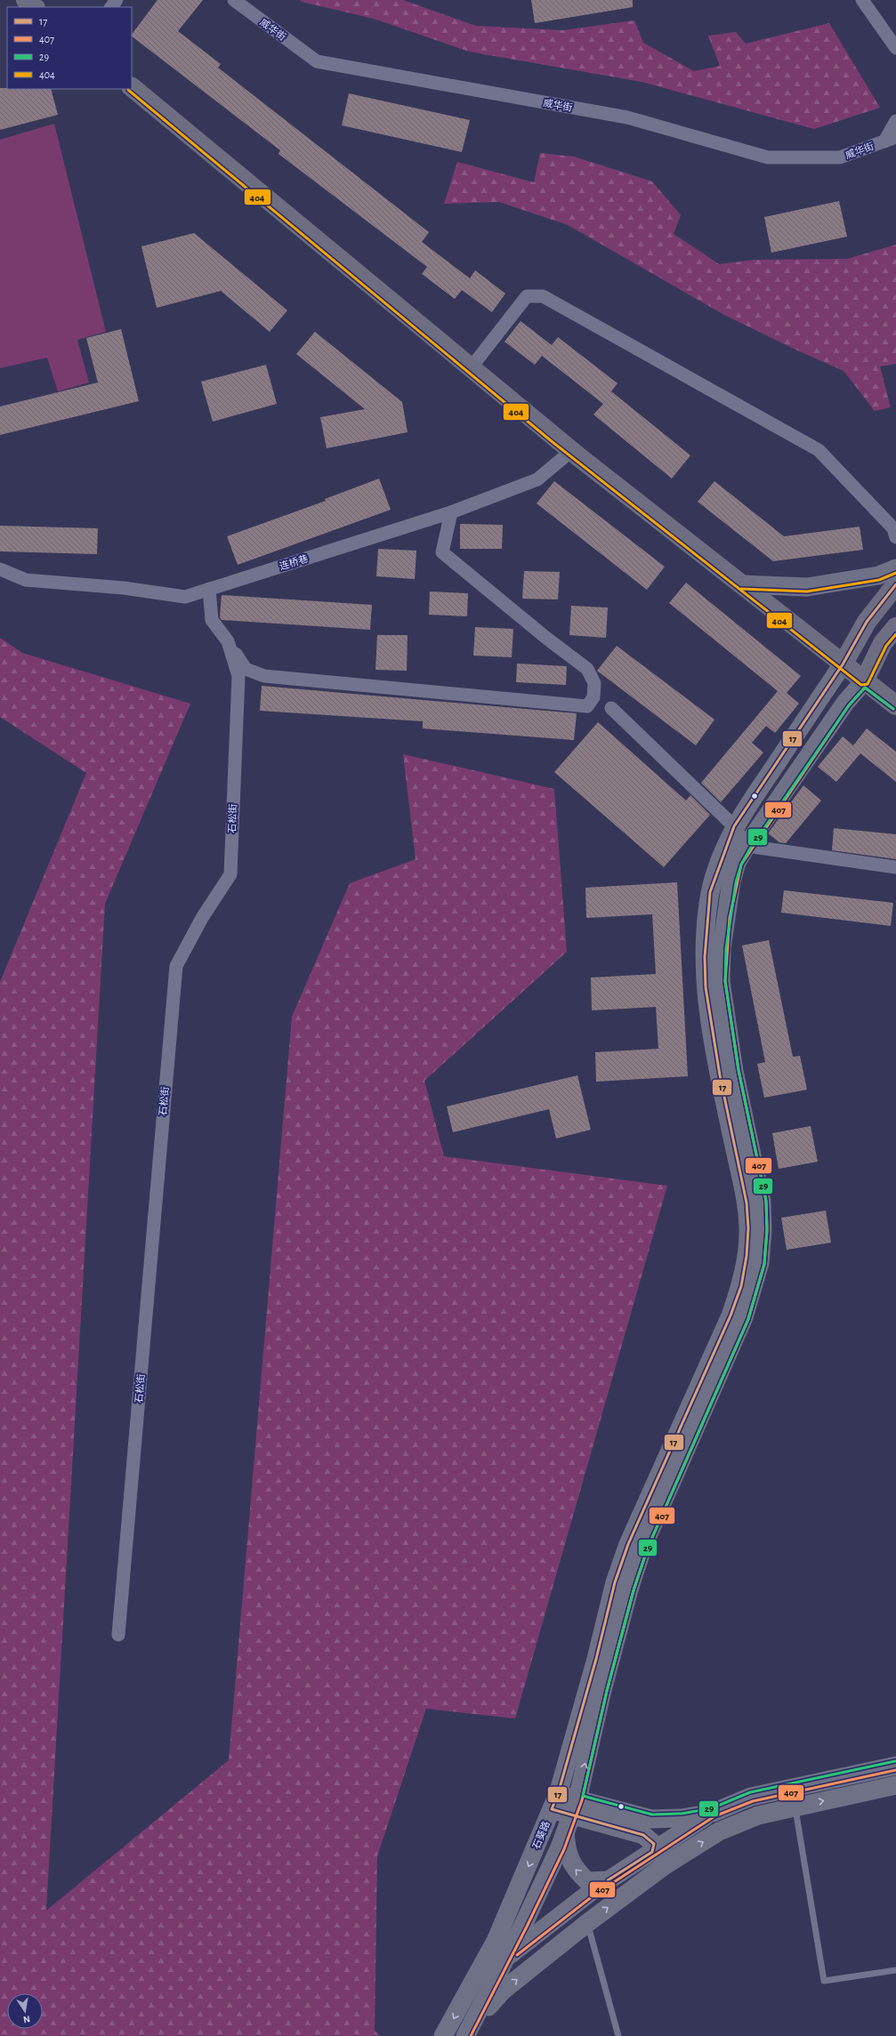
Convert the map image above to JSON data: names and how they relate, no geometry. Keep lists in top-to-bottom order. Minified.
{"streets":{"main road":["石葵路"],"street":["威华街","连桥巷","石松街"]},"crossings":[["连桥巷","石松街"]],"lines":["transit line 404","transit line 17","transit line 407","transit line 29"],"legend":["17","407","29","404"],"north":"bottom"}
